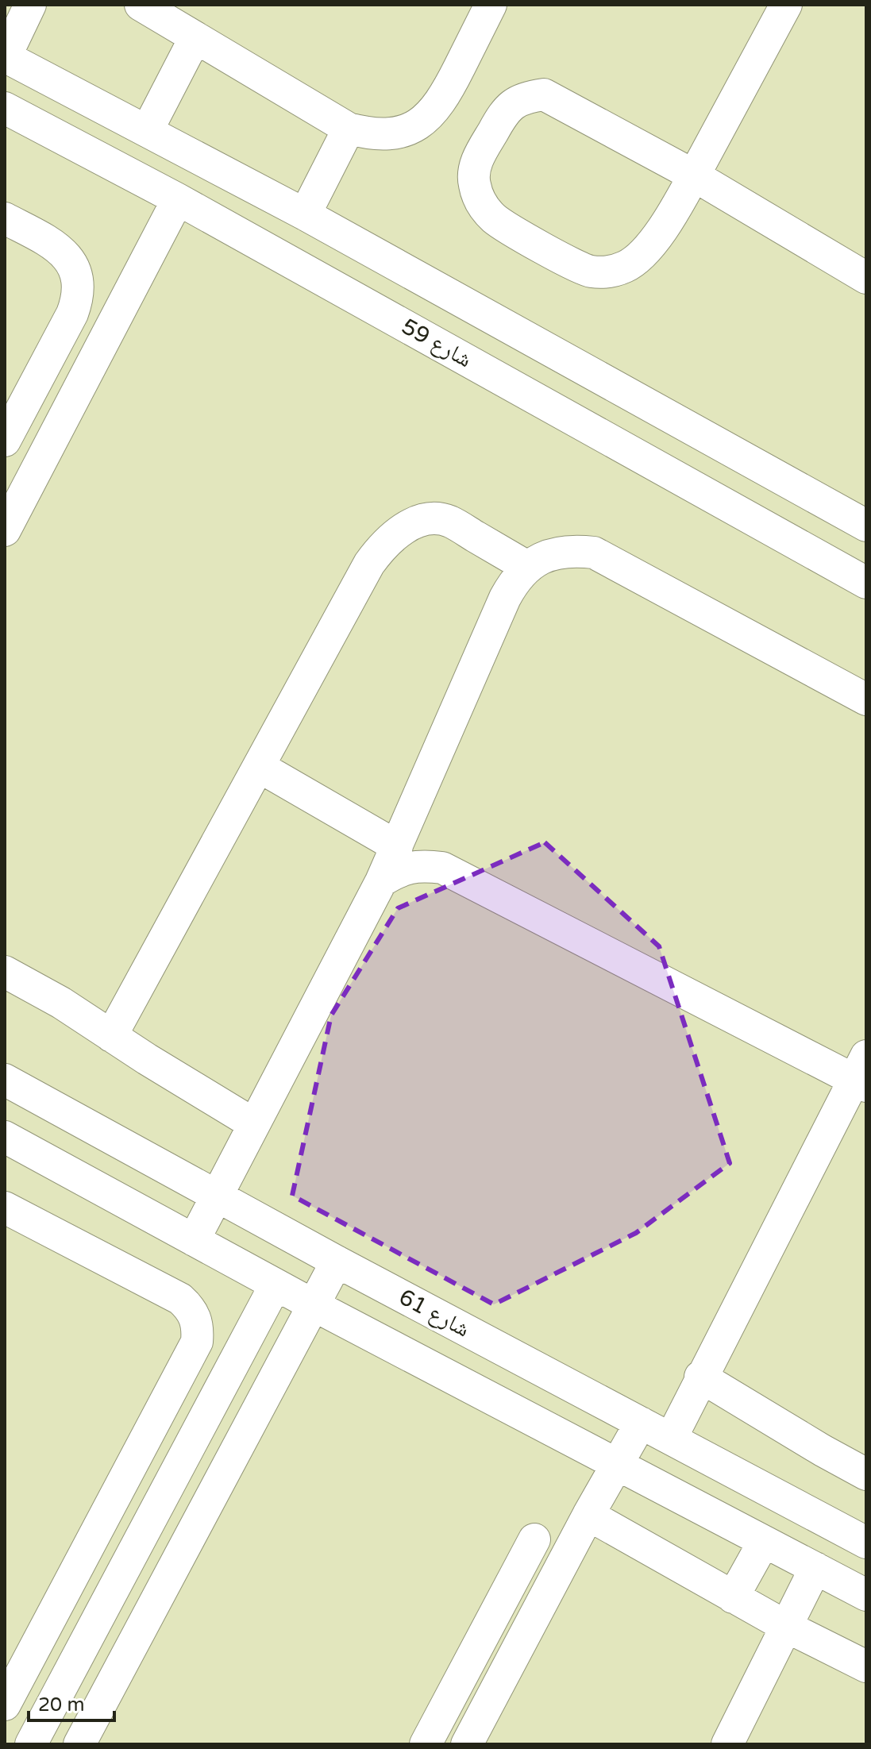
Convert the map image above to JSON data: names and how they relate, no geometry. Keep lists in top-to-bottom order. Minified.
{"streets":{"lane":["شارع 59","شارع 61"]},"scale_bar":"20 m"}
